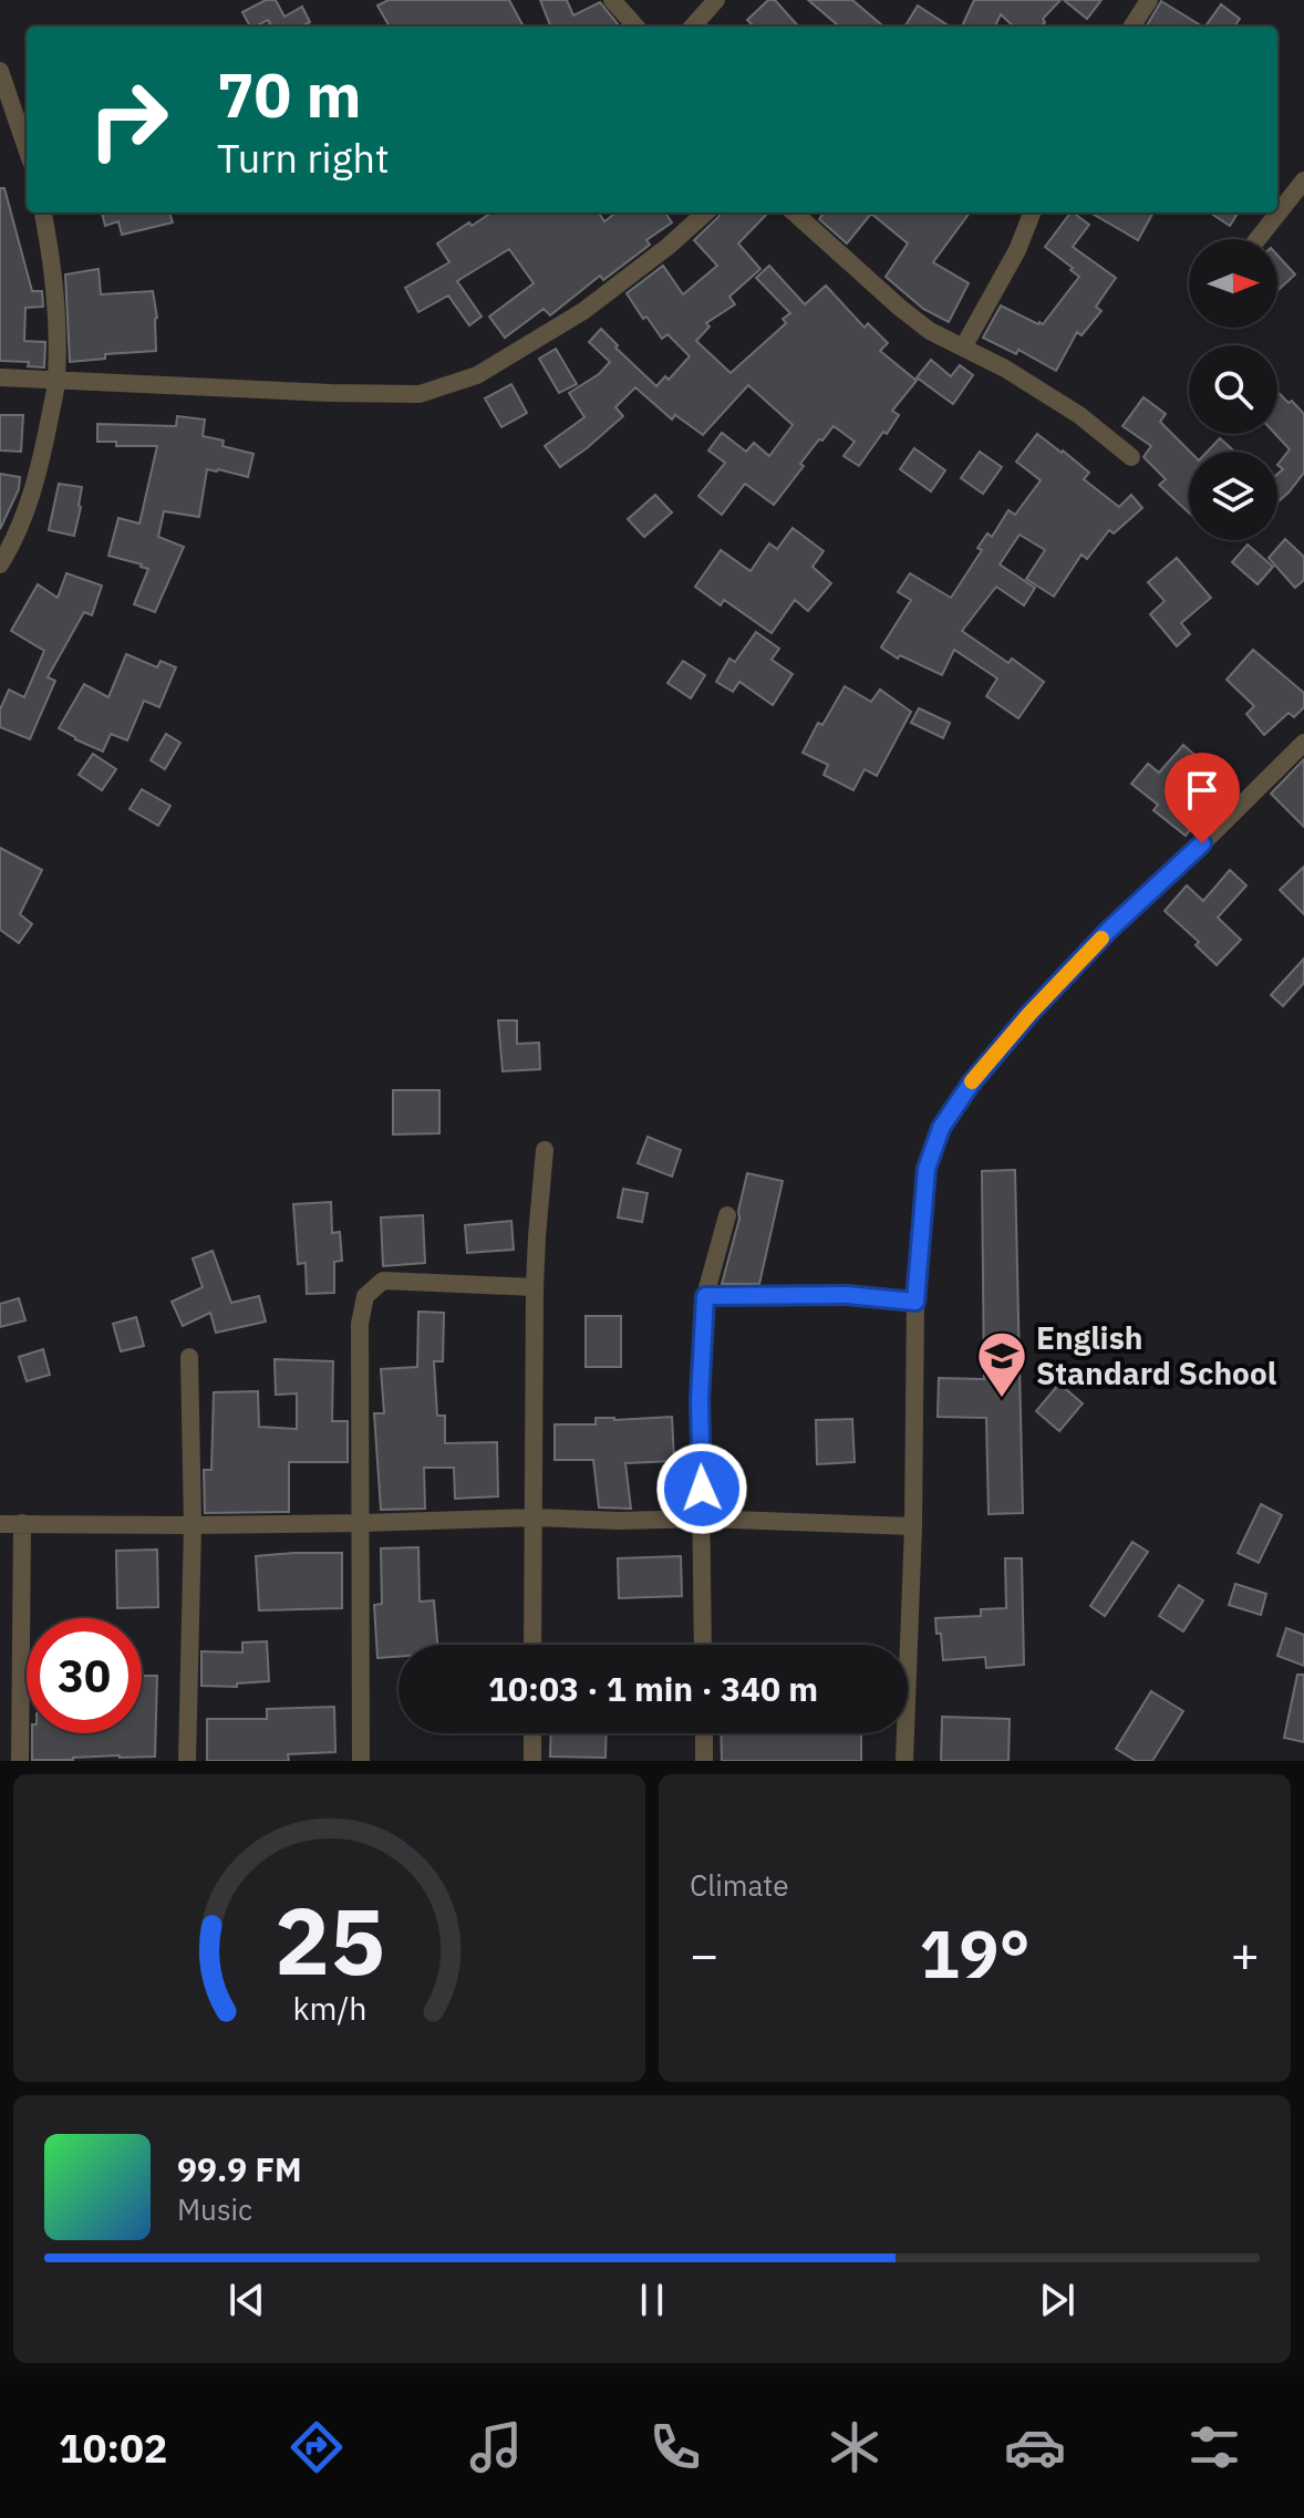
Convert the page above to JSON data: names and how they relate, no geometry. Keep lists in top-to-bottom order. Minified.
{"places":{"school or university":["English Standard School"]},"north":"right","page":{"turn":["70 m","Turn right"],"limit":"30","trip":"10:03 · 1 min · 340 m","tile":"Climate","heat":["−","19°","+"],"song":["99.9 FM","Music"],"tabs":"10:02","gauge":["25","km/h"]}}
